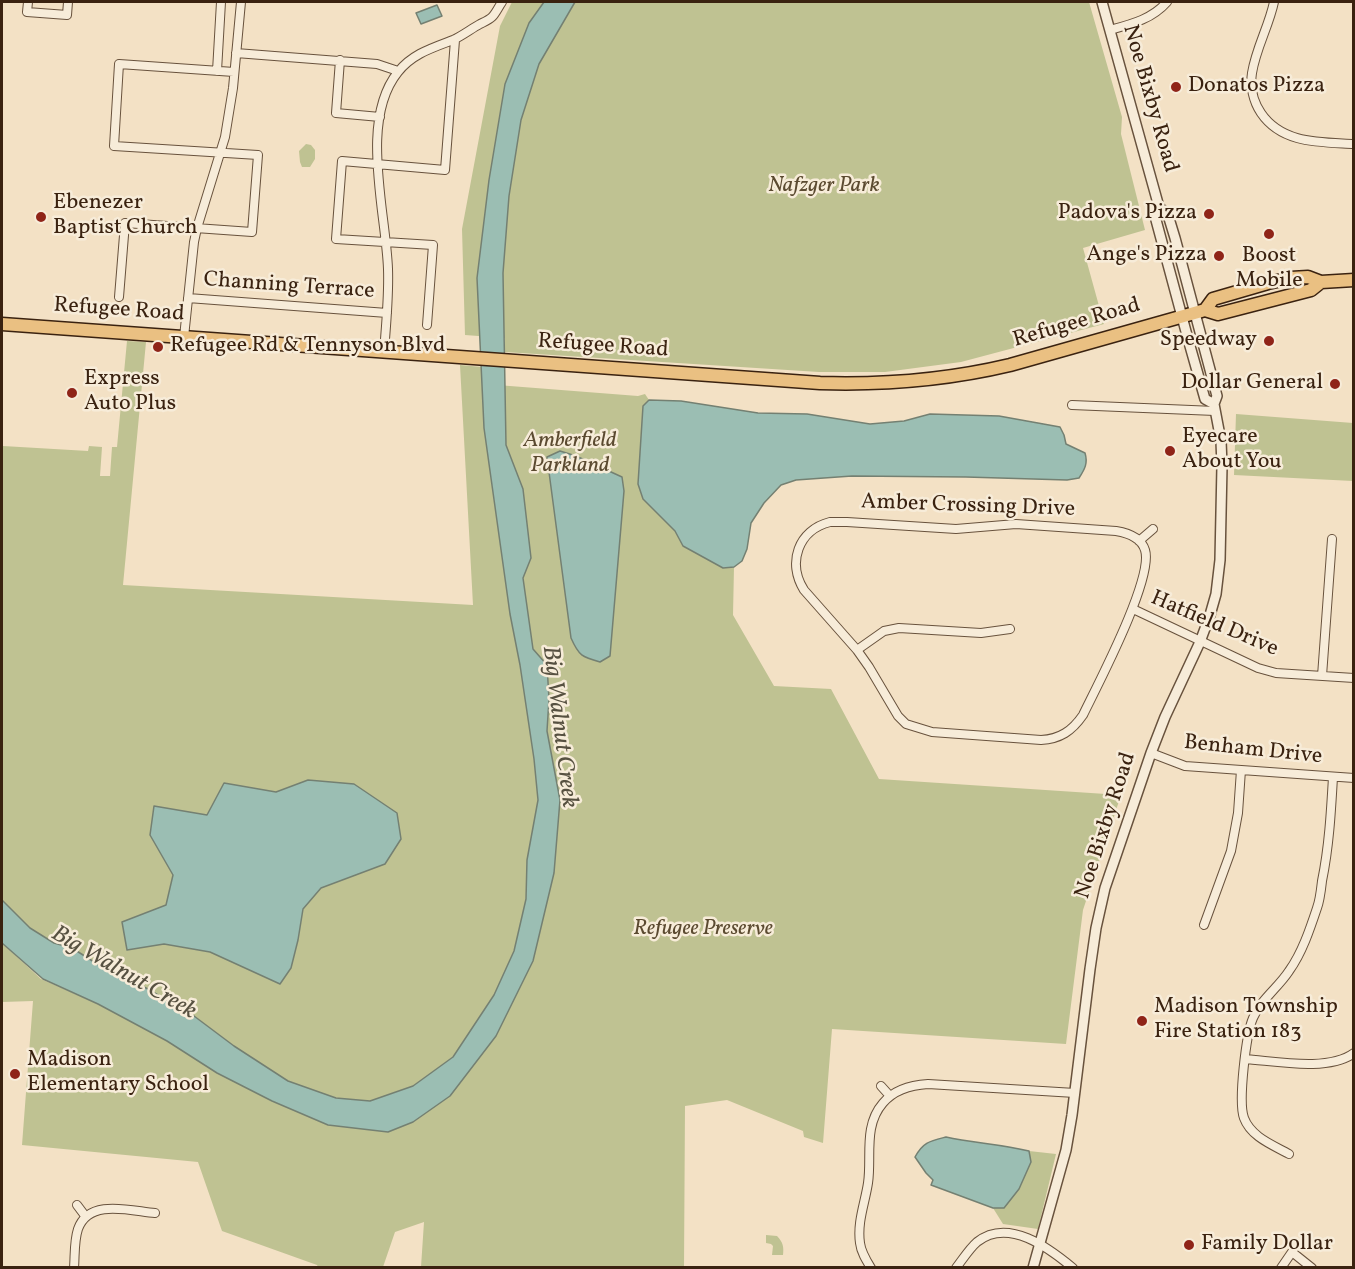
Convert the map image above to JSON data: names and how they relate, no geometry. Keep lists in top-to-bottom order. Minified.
{"streets":{"main road":["Refugee Road"],"street":["Noe Bixby Road","Channing Terrace","Amber Crossing Drive","Hatfield Drive","Benham Drive"]},"crossings":[["Noe Bixby Road","Refugee Road"],["Noe Bixby Road","Hatfield Drive"],["Noe Bixby Road","Benham Drive"]],"water":["Big Walnut Creek"],"parks":["Nafzger Park","Amberfield Parkland","Refugee Preserve"],"places":["Donatos Pizza","Padova's Pizza","Ebenezer Baptist Church","Boost Mobile","Ange's Pizza","Speedway","Refugee Rd & Tennyson Blvd","Dollar General","Express Auto Plus","Eyecare About You","Madison Township Fire Station 183","Madison Elementary School","Family Dollar"]}
